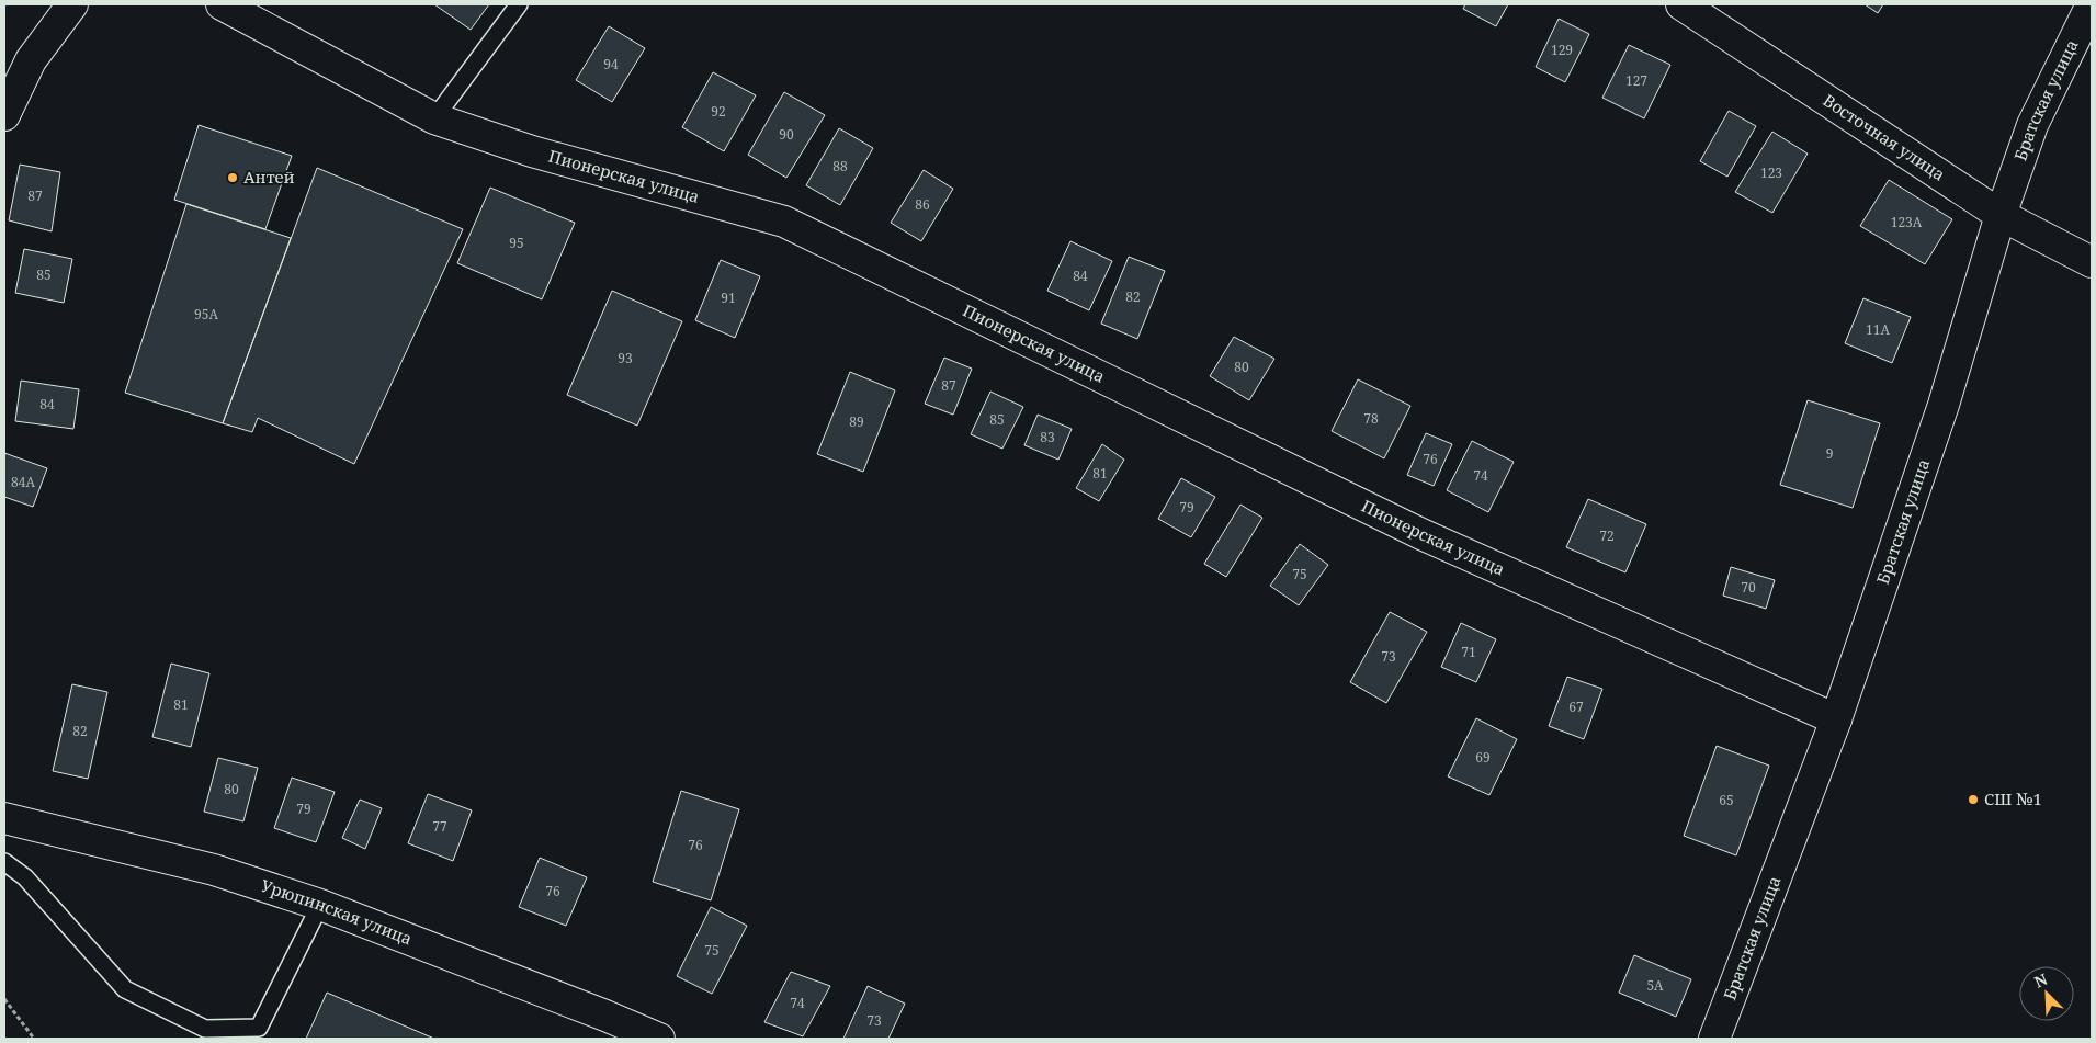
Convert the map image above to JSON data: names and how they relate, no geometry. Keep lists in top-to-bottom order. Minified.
{"streets":{"street":["Братская улица","Восточная улица","Пионерская улица","Урюпинская улица"]},"crossings":[["Братская улица","Восточная улица"],["Братская улица","Пионерская улица"]],"places":["Антей","СШ №1"],"house_numbers":["129","94","127","92","90","88","123","87","86","123А","95","85","84","82","91","95А","11А","93","80","87","84","78","85","89","83","9","76","81","74","84А","79","72","75","70","71","73","81","67","82","69","80","65","79","77","76","76","75","5А","74","73"],"north":"top left"}
